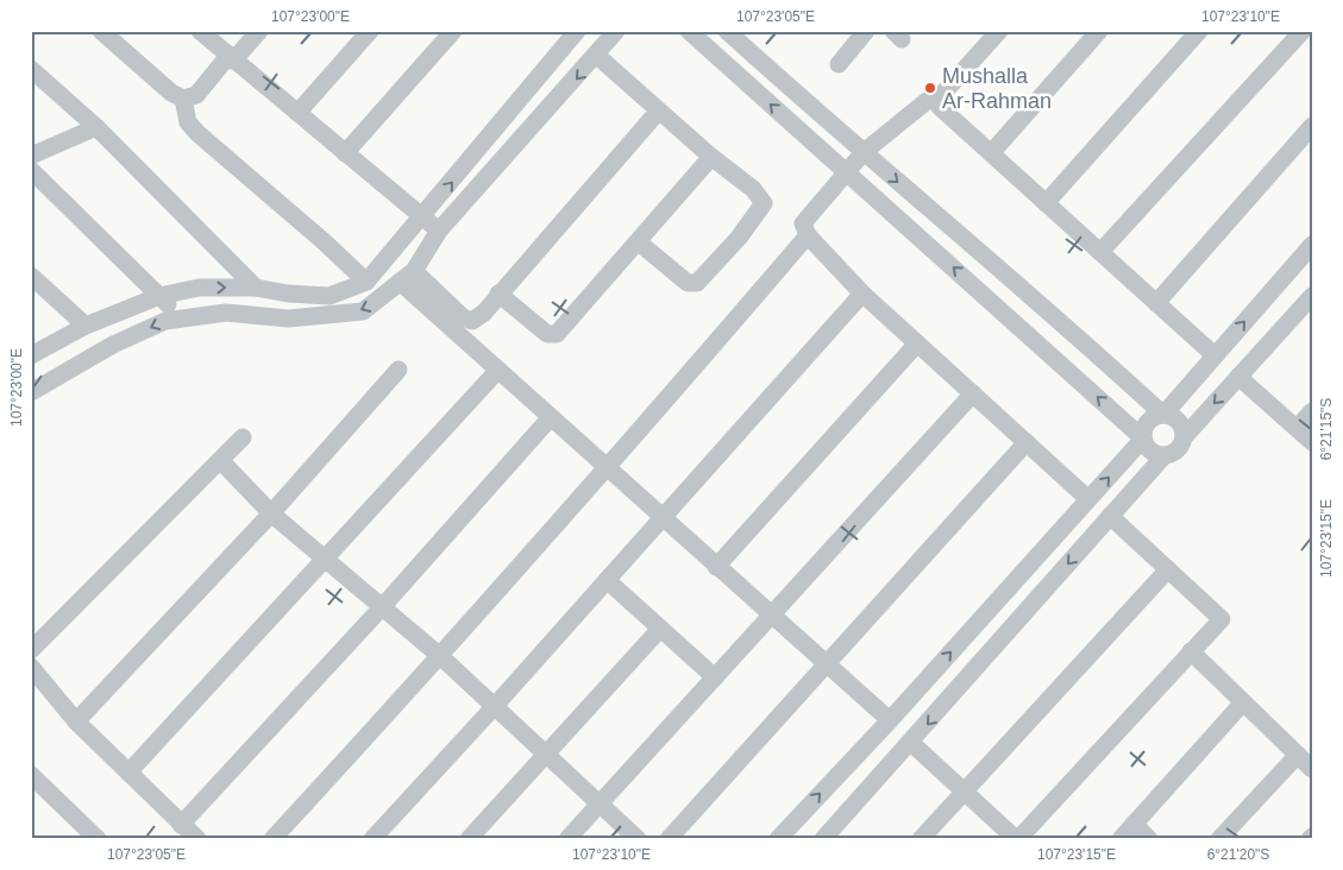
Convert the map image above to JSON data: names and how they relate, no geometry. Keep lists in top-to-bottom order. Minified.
{"places":["Mushalla Ar-Rahman"],"coordinates":["107°23'00\"E","107°23'05\"E","107°23'10\"E","6°21'15\"S","107°23'15\"E","6°21'20\"S"]}
